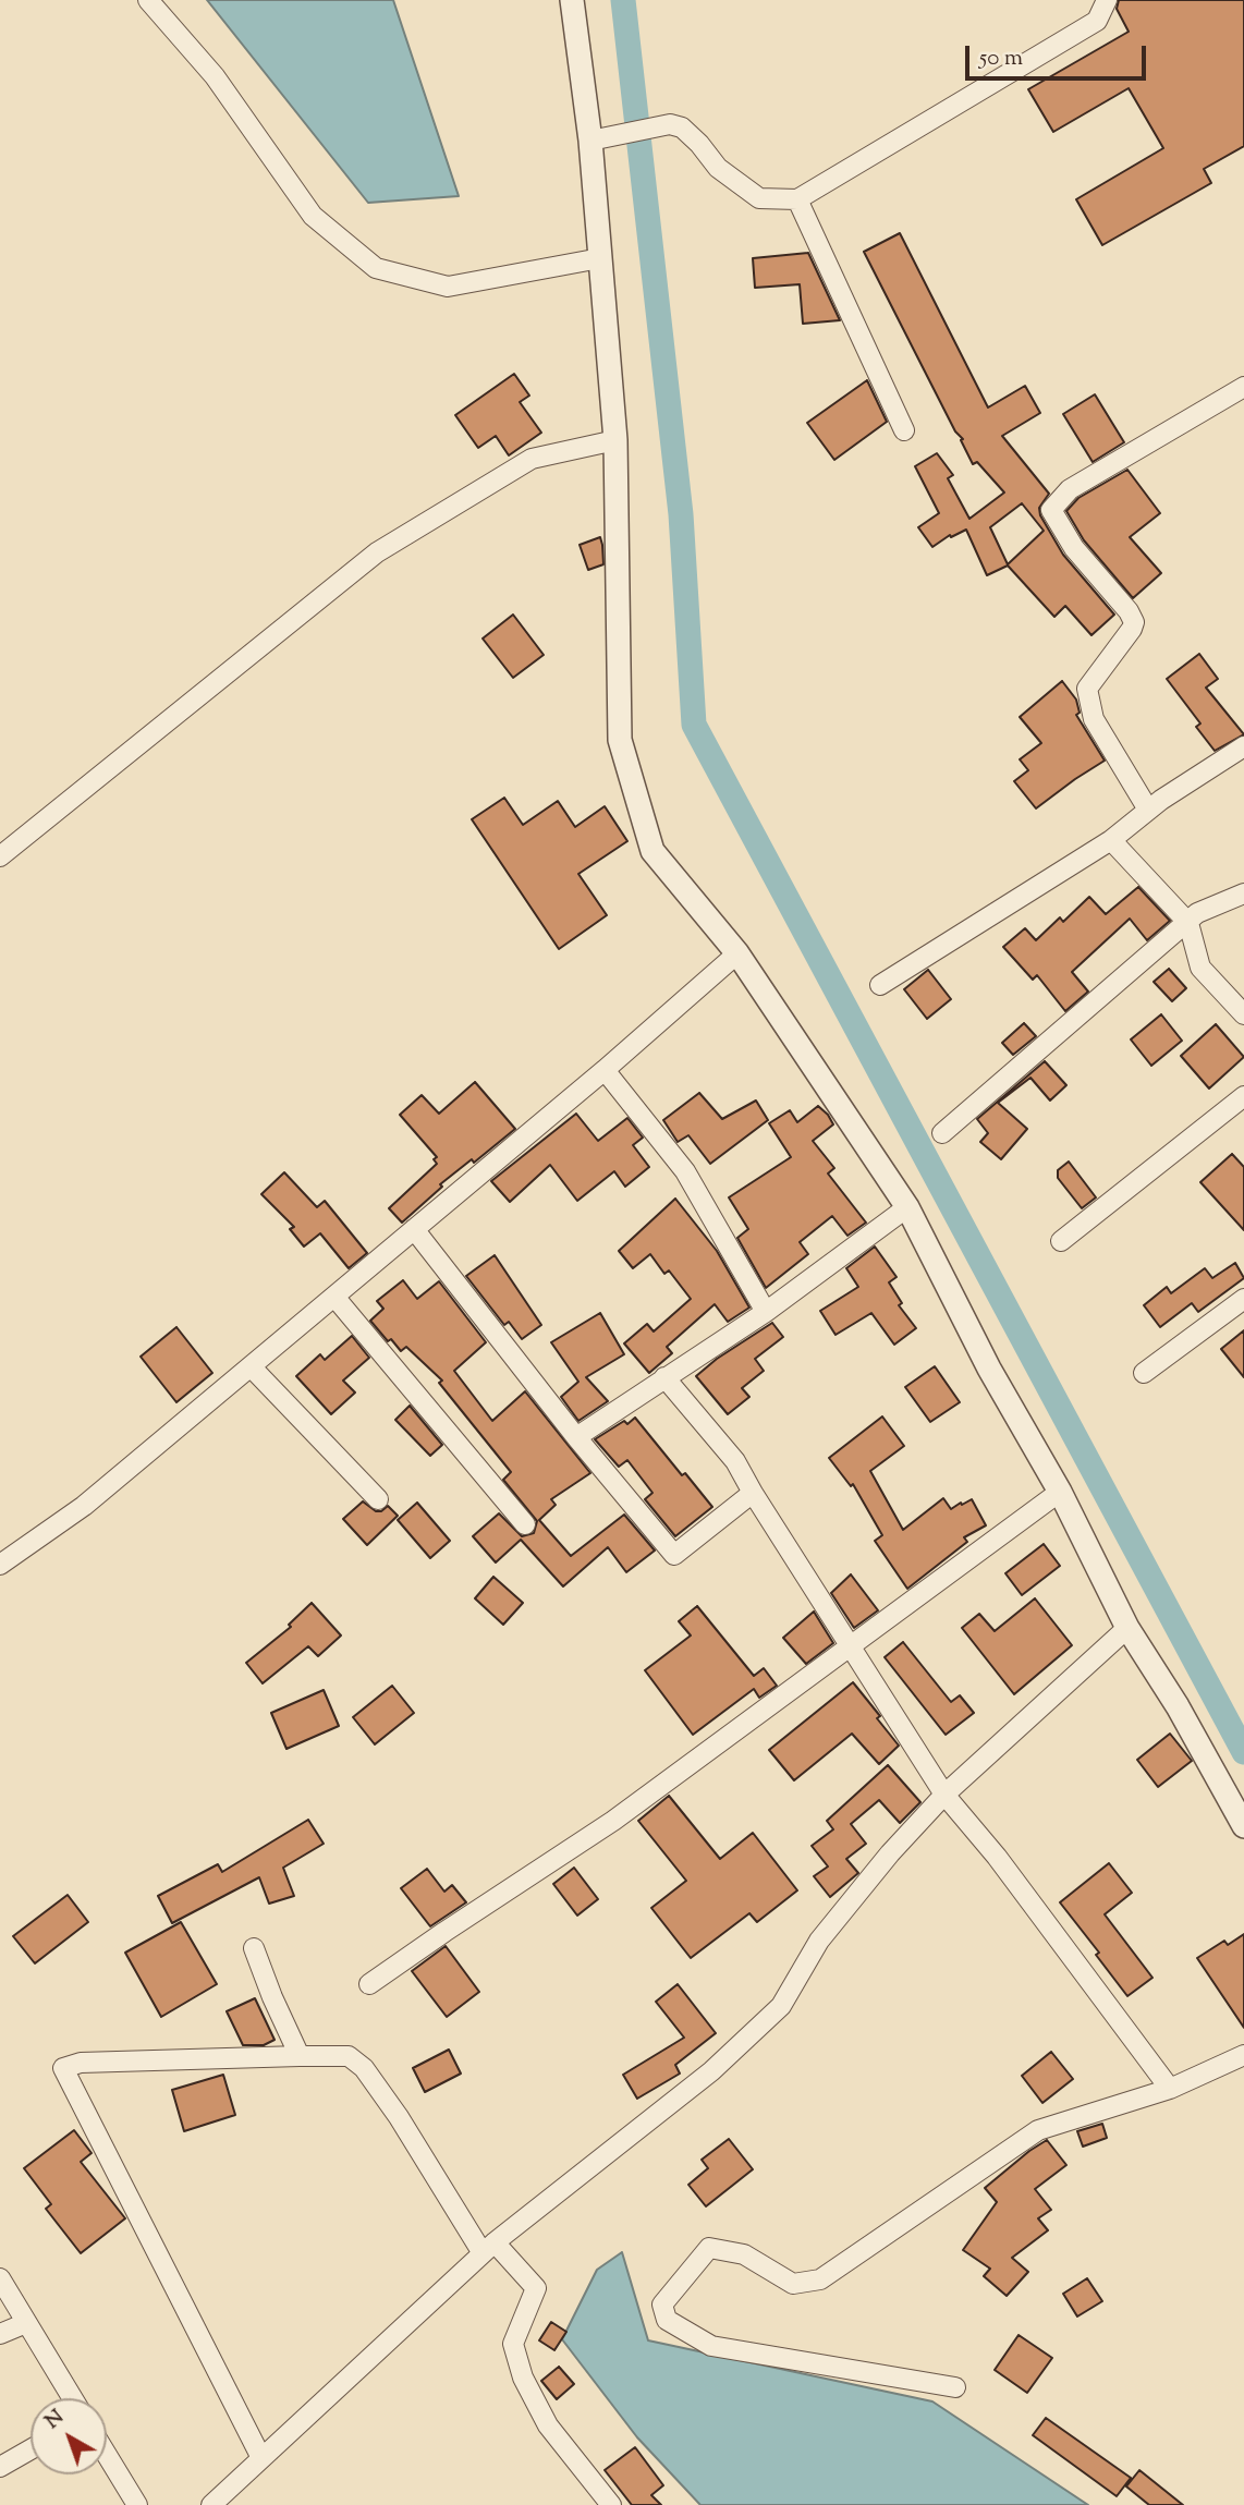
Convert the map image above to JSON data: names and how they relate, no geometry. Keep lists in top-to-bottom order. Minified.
{"scale_bar":"50 m","north":"top left"}
